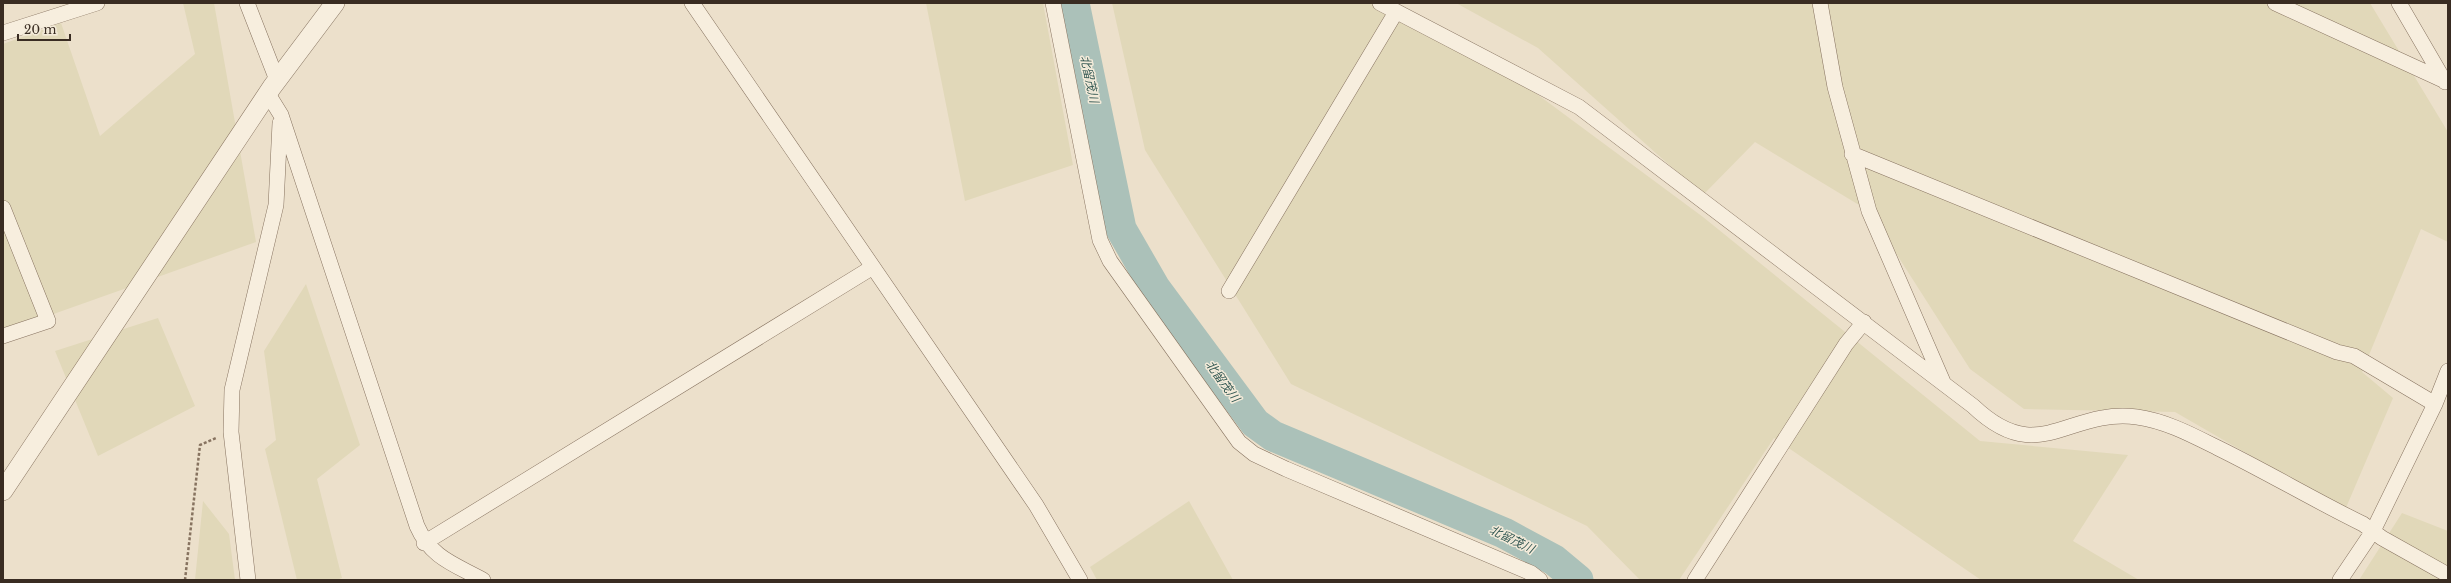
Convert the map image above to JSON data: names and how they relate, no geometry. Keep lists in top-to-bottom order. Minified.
{"water":["北留茂川"],"scale_bar":"20 m"}
